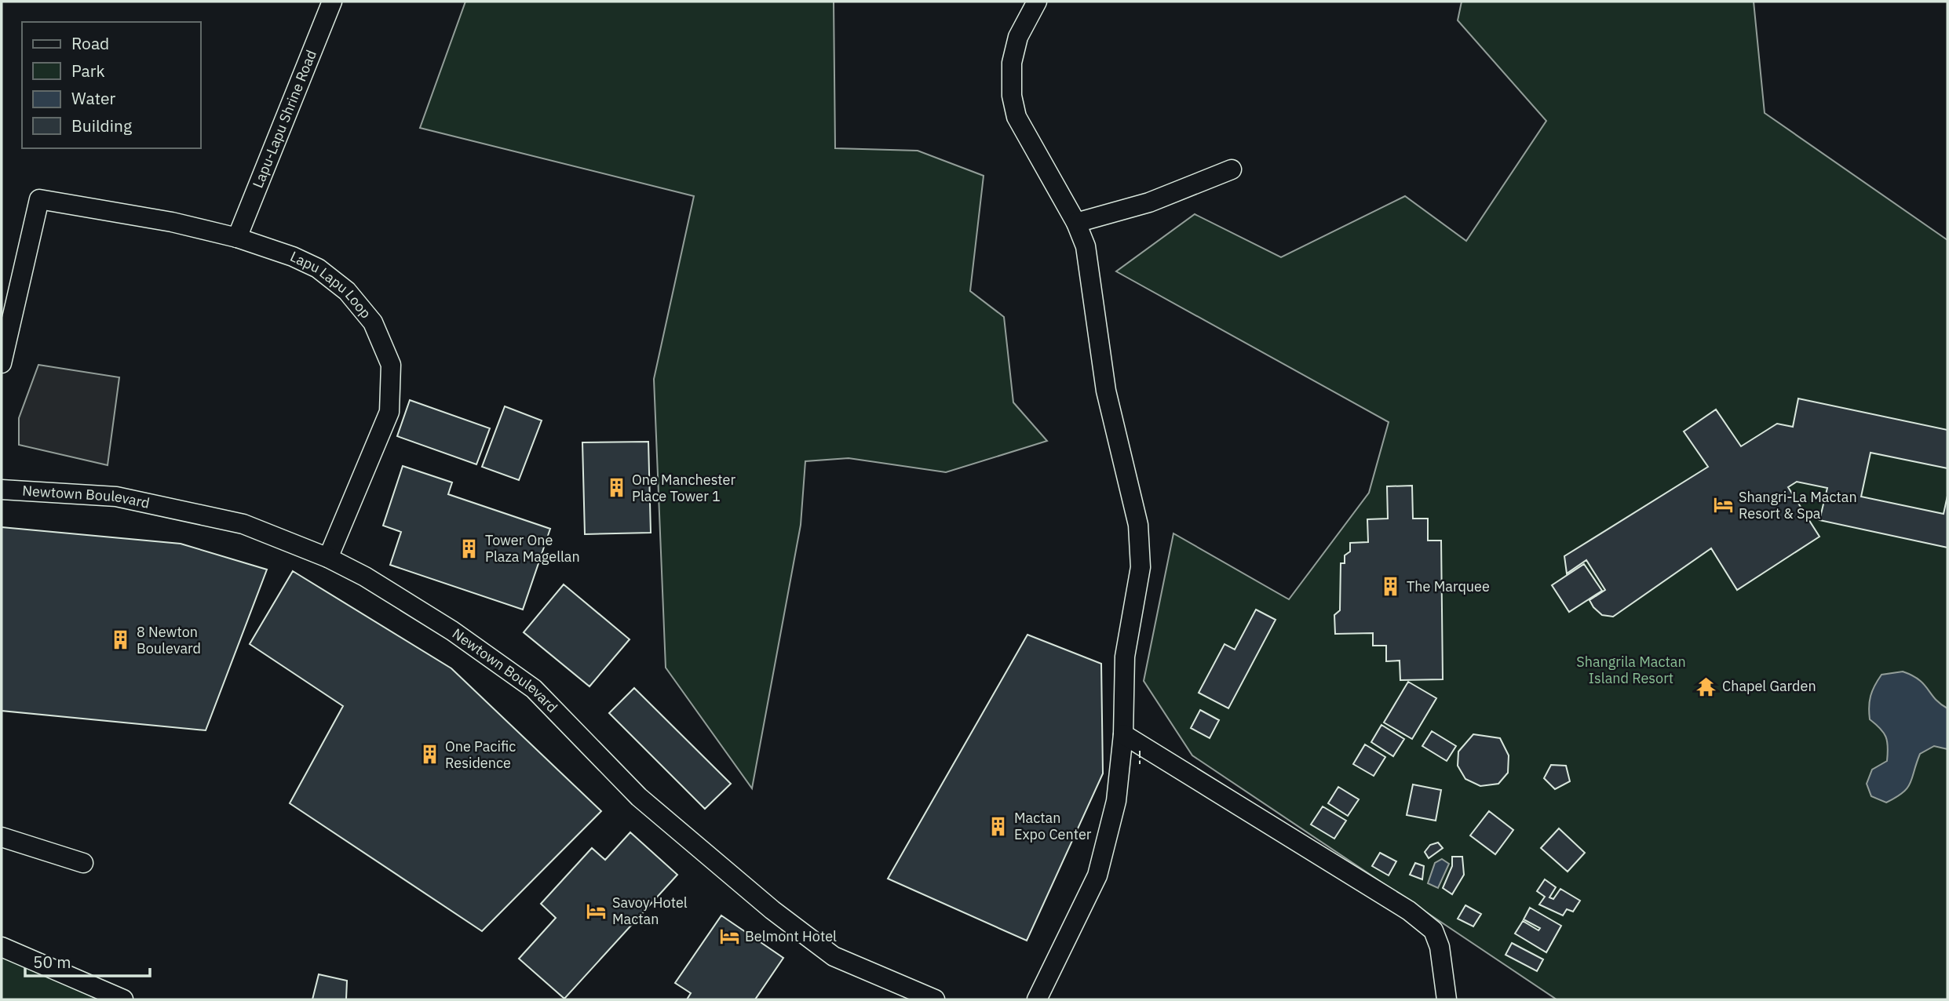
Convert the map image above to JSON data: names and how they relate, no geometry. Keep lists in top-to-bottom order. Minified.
{"streets":{"street":["Lapu-Lapu Shrine Road","Lapu Lapu Loop","Newtown Boulevard"]},"crossings":[["Lapu-Lapu Shrine Road","Lapu Lapu Loop"],["Lapu Lapu Loop","Newtown Boulevard"]],"parks":["Shangrila Mactan Island Resort"],"places":{"building":["One Manchester Place Tower 1","Tower One Plaza Magellan","The Marquee","8 Newton Boulevard","One Pacific Residence","Mactan Expo Center"],"hotel":["Shangri-La Mactan Resort & Spa","Savoy Hotel Mactan","Belmont Hotel"],"temple":["Chapel Garden"]},"legend":["Road","Park","Water","Building"],"scale_bar":"50 m"}
